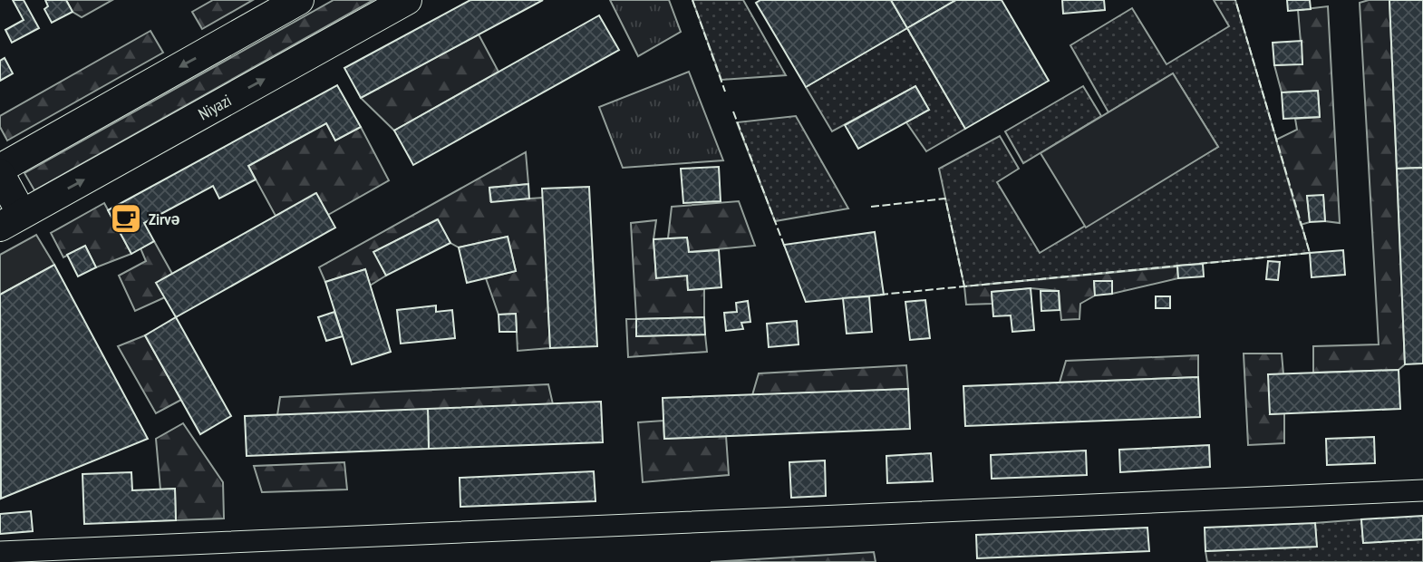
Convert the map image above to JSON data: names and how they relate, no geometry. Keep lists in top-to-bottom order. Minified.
{"streets":{"main road":["Niyazi"]},"places":{"cafe":["Zirvə"]}}
